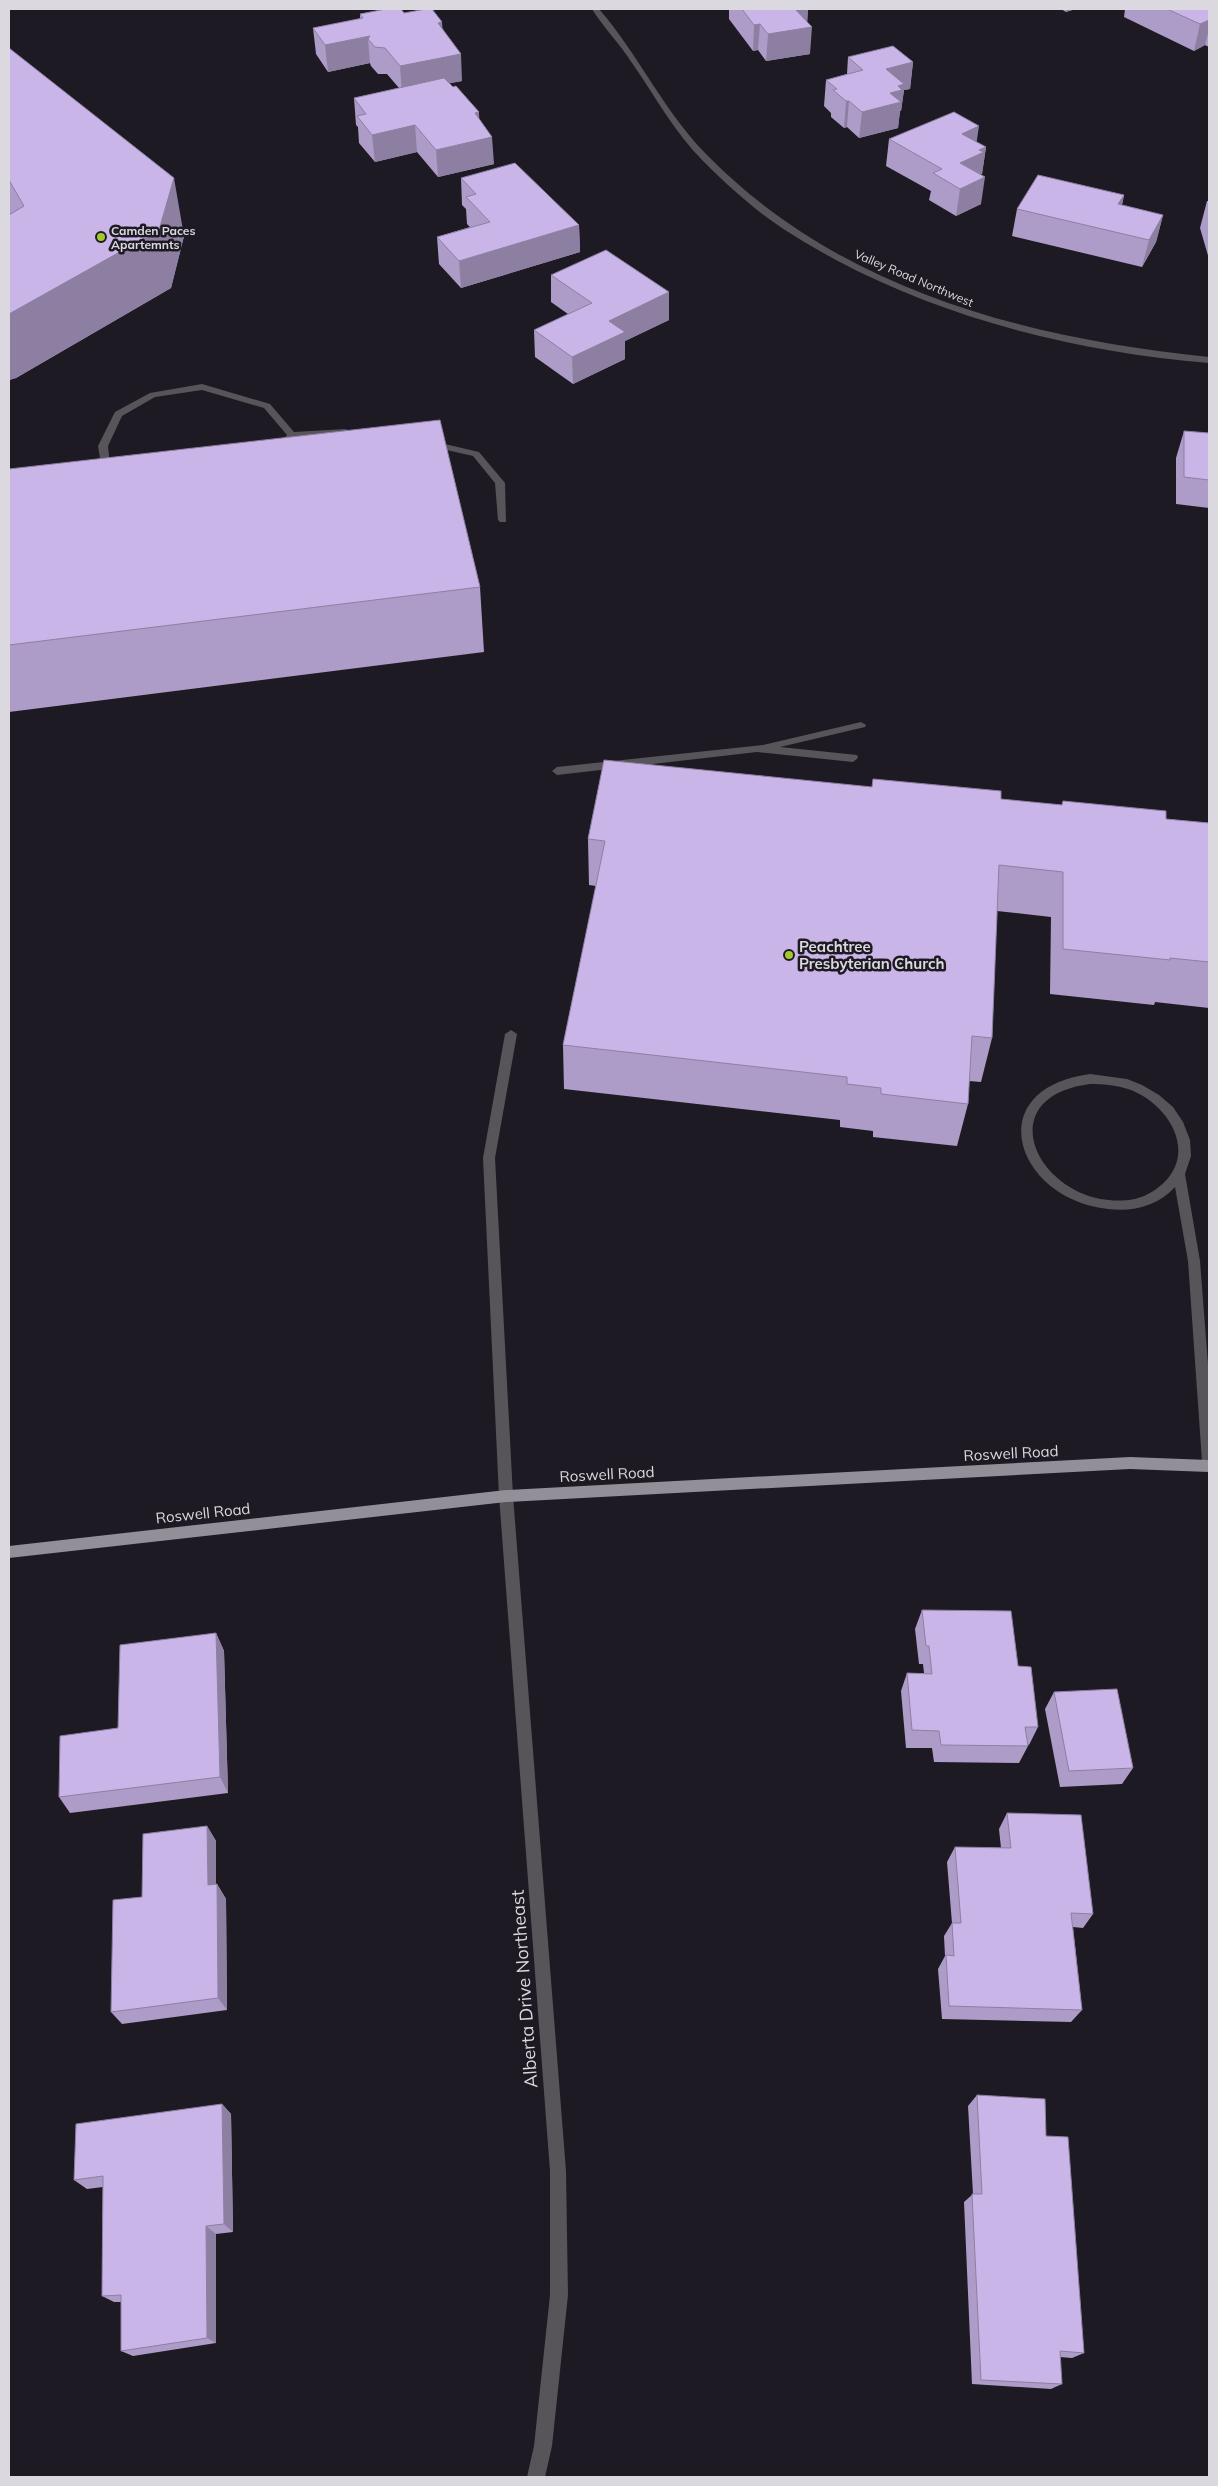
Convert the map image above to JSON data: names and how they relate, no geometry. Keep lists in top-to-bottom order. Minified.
{"streets":{"main road":["Roswell Road"],"street":["Valley Road Northwest","Alberta Drive Northeast"]},"crossings":[["Roswell Road","Alberta Drive Northeast"]],"places":["Camden Paces Apartemnts","Peachtree Presbyterian Church"]}
